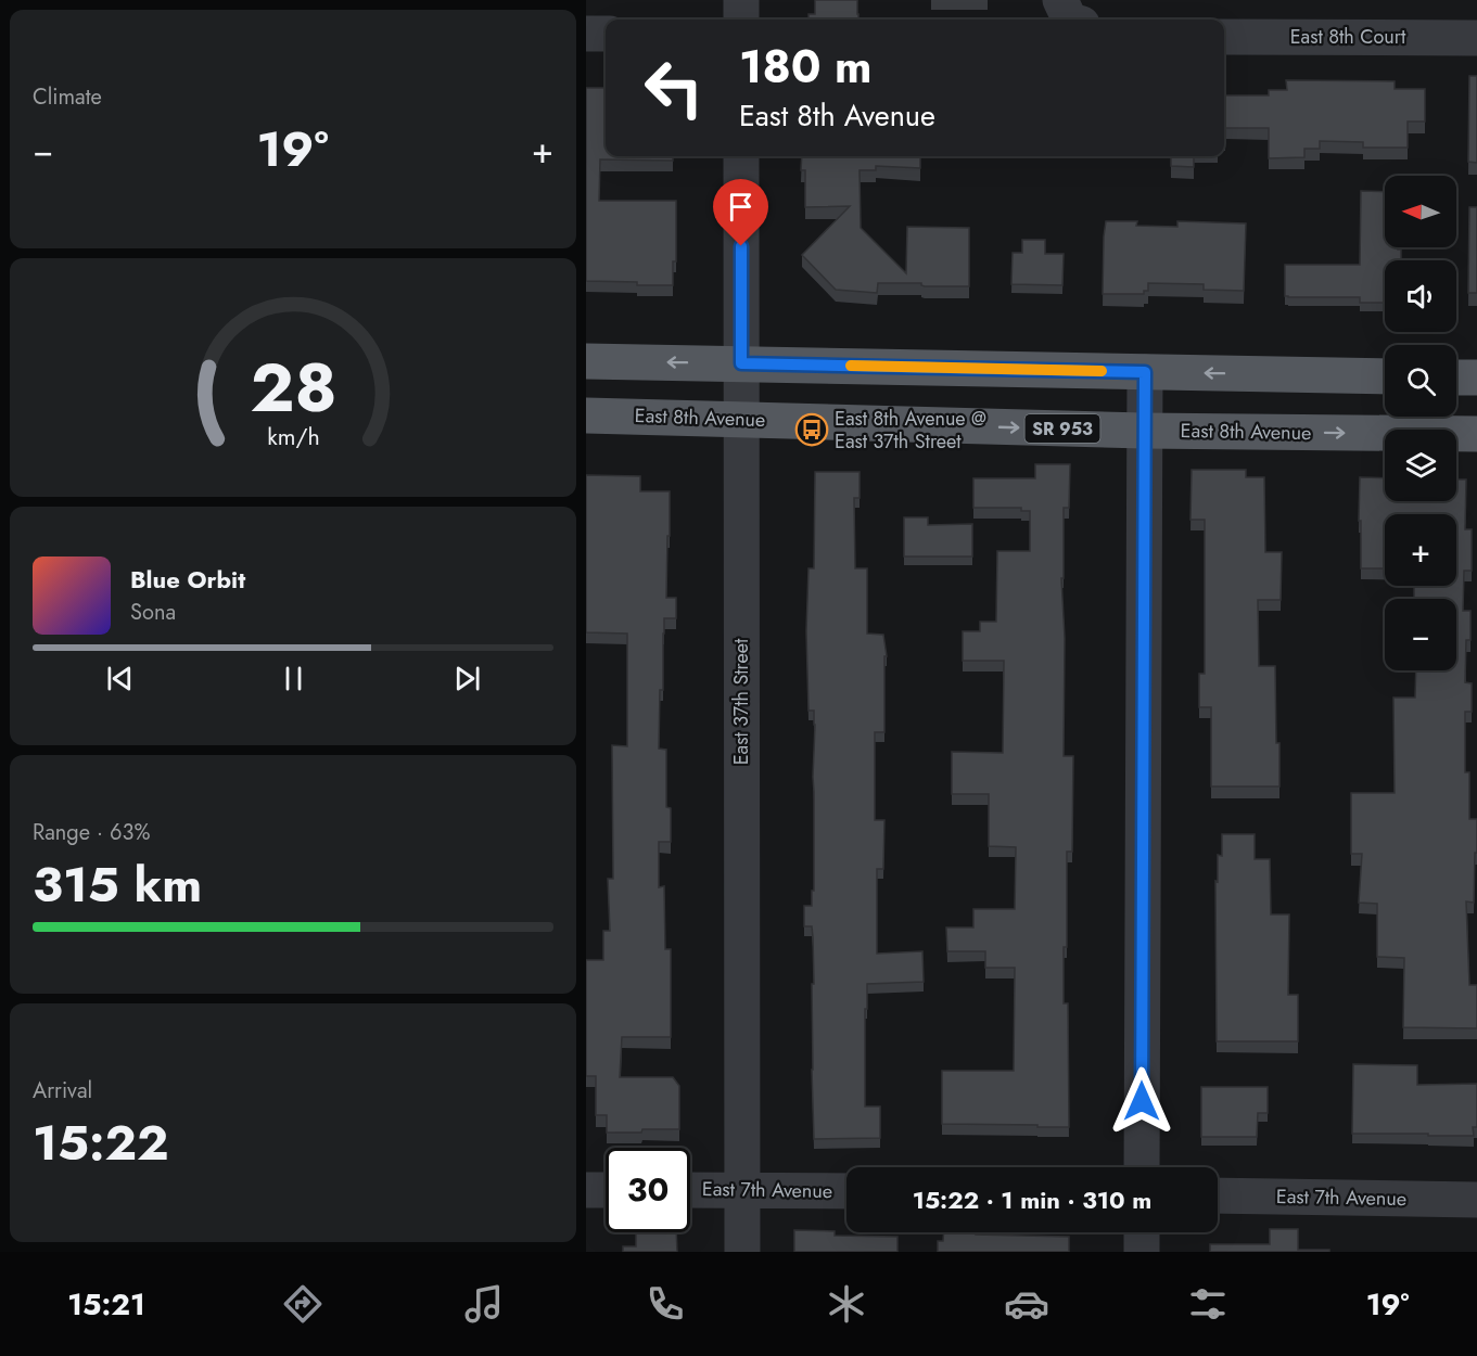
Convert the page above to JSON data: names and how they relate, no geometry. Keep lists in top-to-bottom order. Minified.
{"streets":{"main road":["East 8th Avenue","SR 953"],"street":["East 8th Court","East 37th Street","East 7th Avenue"]},"crossings":[["East 8th Avenue","East 37th Street"],["East 37th Street","East 7th Avenue"]],"places":{"bus stop":["East 8th Avenue @ East 37th Street"]},"north":"left","page":{"tile":["Climate",["Range · 63%","315 km"],["Arrival","15:22"]],"turn":["180 m","East 8th Avenue"],"heat":["−","19°","+"],"map_buttons":["+","−"],"song":["Blue Orbit","Sona"],"limit":"30","trip":"15:22 · 1 min · 310 m","tabs":["15:21","19°"],"gauge":["28","km/h"]}}
